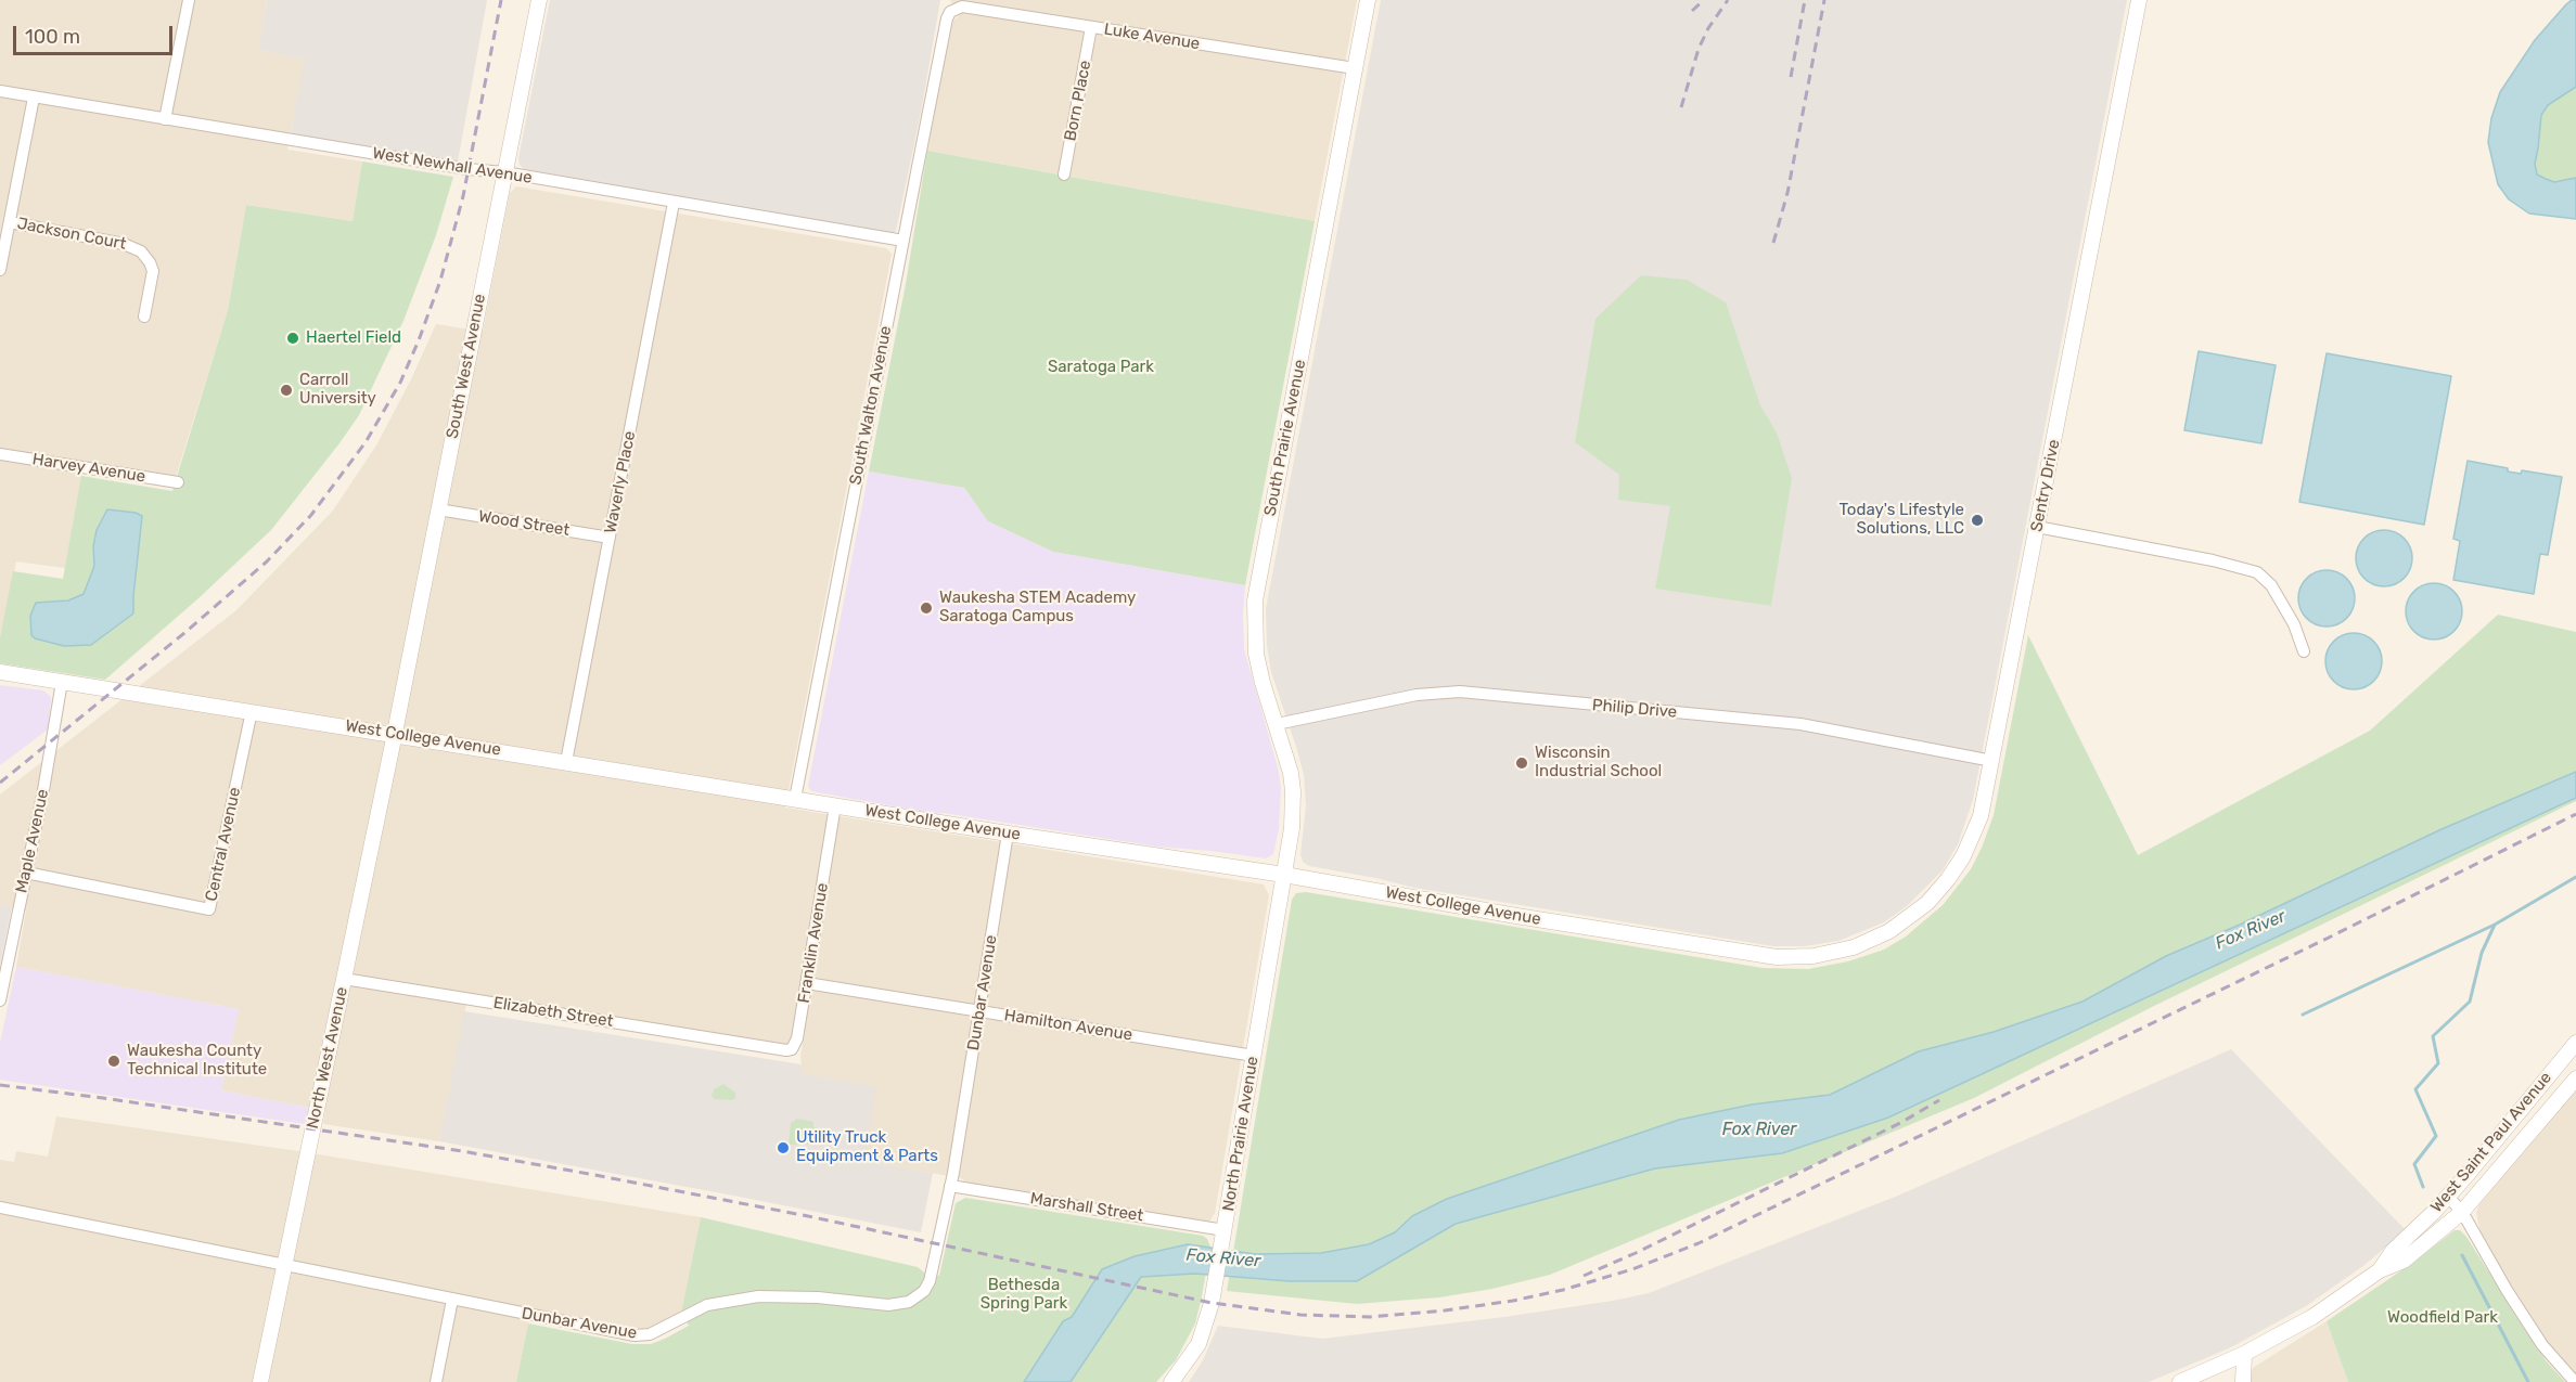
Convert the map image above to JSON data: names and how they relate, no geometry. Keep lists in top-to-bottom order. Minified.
{"streets":{"street":["Luke Avenue","Born Place","West Newhall Avenue","Jackson Court","South West Avenue","South Walton Avenue","South Prairie Avenue","Harvey Avenue","Waverly Place","Sentry Drive","Wood Street","Philip Drive","West College Avenue","Maple Avenue","Central Avenue","Franklin Avenue","Dunbar Avenue","Elizabeth Street","Hamilton Avenue","North West Avenue","North Prairie Avenue","West Saint Paul Avenue","Marshall Street"]},"crossings":[["Luke Avenue","Born Place"],["Luke Avenue","South Walton Avenue"],["Luke Avenue","South Prairie Avenue"],["West Newhall Avenue","South West Avenue"],["West Newhall Avenue","South Walton Avenue"],["West Newhall Avenue","Waverly Place"],["South West Avenue","Wood Street"],["South West Avenue","West College Avenue"],["South West Avenue","North West Avenue"],["South Walton Avenue","West College Avenue"],["South Prairie Avenue","Philip Drive"],["South Prairie Avenue","West College Avenue"],["South Prairie Avenue","North Prairie Avenue"],["Waverly Place","Wood Street"],["Waverly Place","West College Avenue"],["Sentry Drive","Philip Drive"],["Sentry Drive","West College Avenue"],["West College Avenue","Maple Avenue"],["West College Avenue","Central Avenue"],["West College Avenue","Franklin Avenue"],["West College Avenue","Dunbar Avenue"],["West College Avenue","North West Avenue"],["West College Avenue","North Prairie Avenue"],["Maple Avenue","Central Avenue"],["Franklin Avenue","Elizabeth Street"],["Franklin Avenue","Hamilton Avenue"],["Dunbar Avenue","Hamilton Avenue"],["Dunbar Avenue","North West Avenue"],["Dunbar Avenue","Marshall Street"],["Elizabeth Street","North West Avenue"],["Hamilton Avenue","North Prairie Avenue"],["North Prairie Avenue","Marshall Street"]],"water":["Fox River"],"parks":["Saratoga Park","Bethesda Spring Park","Woodfield Park"],"places":["Haertel Field","Carroll University","Today's Lifestyle Solutions, LLC","Waukesha STEM Academy Saratoga Campus","Wisconsin Industrial School","Waukesha County Technical Institute","Utility Truck Equipment & Parts"],"scale_bar":"100 m"}
